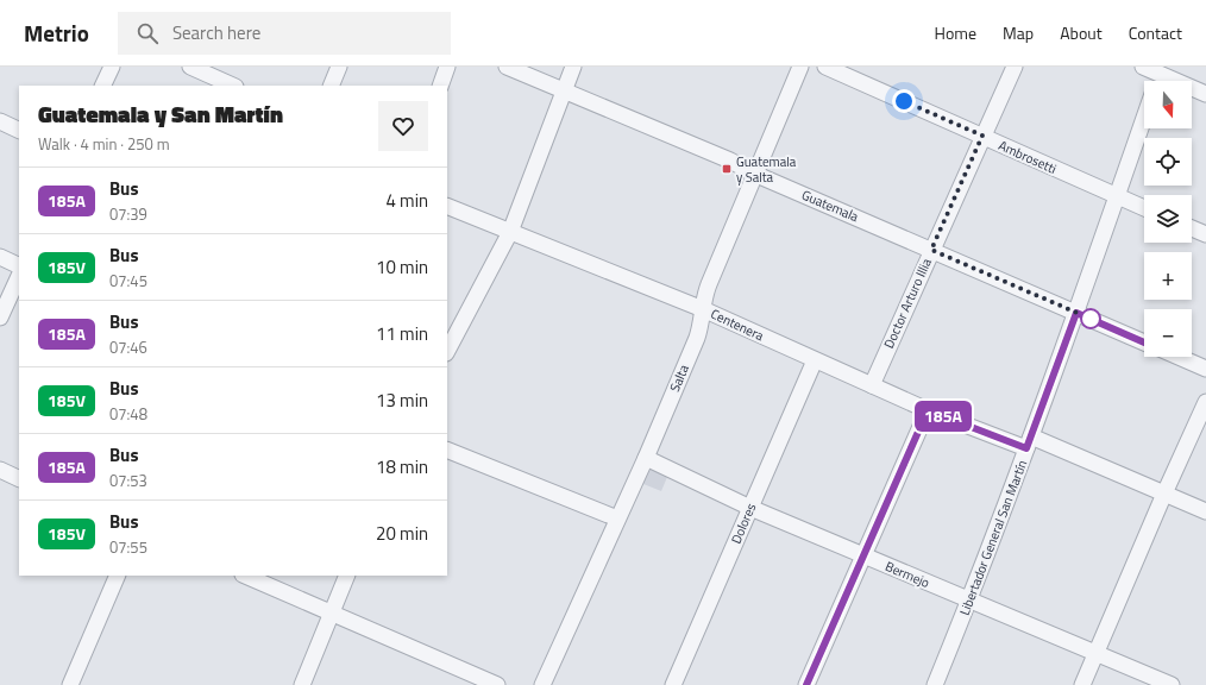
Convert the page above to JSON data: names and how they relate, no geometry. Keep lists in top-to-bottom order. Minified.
{"streets":{"street":["Ambrosetti","Guatemala","Doctor Arturo Illia","Centenera","Salta","Dolores","Libertador General San Martín","Bermejo"]},"crossings":[["Ambrosetti","Doctor Arturo Illia"],["Ambrosetti","Libertador General San Martín"],["Guatemala","Doctor Arturo Illia"],["Guatemala","Salta"],["Guatemala","Libertador General San Martín"],["Doctor Arturo Illia","Centenera"],["Centenera","Salta"],["Centenera","Dolores"],["Centenera","Libertador General San Martín"],["Salta","Bermejo"],["Dolores","Bermejo"],["Libertador General San Martín","Bermejo"]],"places":{"transit":["Guatemala y Salta"]},"lines":["bus line 185A"],"north":"bottom","page":{"header":"Metrio","search":"Search here","nav":["Home","Map","About","Contact"],"on_map":"185A","map_buttons":["+","−"],"heading":["Guatemala y San Martín","Walk · 4 min · 250 m"],"list":[{"mark":"185A","name":"Bus","note":"07:39","value":"4 min"},{"mark":"185V","name":"Bus","note":"07:45","value":"10 min"},{"mark":"185A","name":"Bus","note":"07:46","value":"11 min"},{"mark":"185V","name":"Bus","note":"07:48","value":"13 min"},{"mark":"185A","name":"Bus","note":"07:53","value":"18 min"},{"mark":"185V","name":"Bus","note":"07:55","value":"20 min"}]}}
